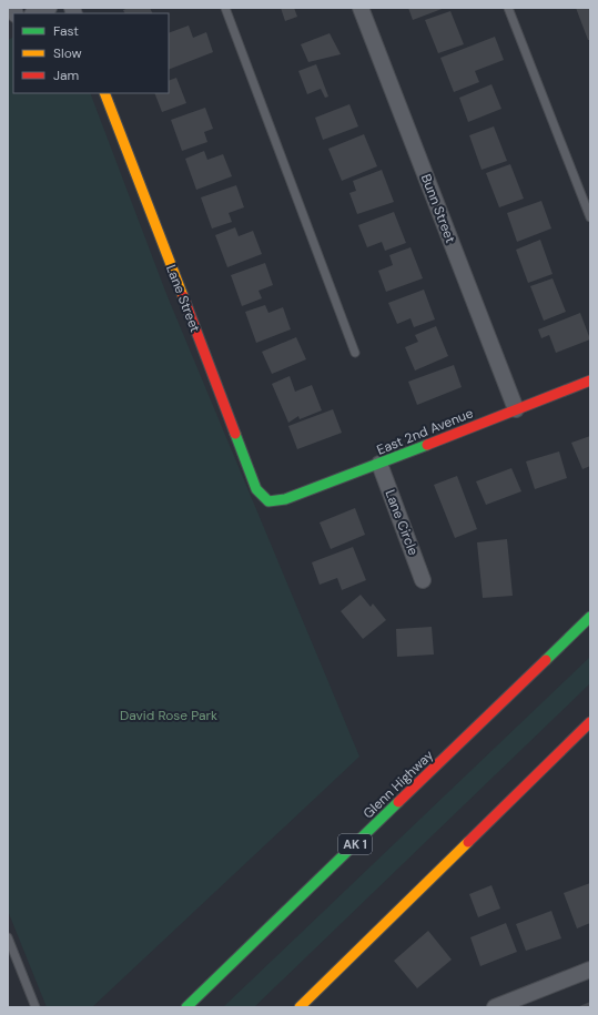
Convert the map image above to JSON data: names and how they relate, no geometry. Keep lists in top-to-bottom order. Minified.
{"streets":{"main road":["Lane Street","East 2nd Avenue","Glenn Highway","AK 1"],"street":["Bunn Street","Lane Circle"]},"crossings":[["Bunn Street","East 2nd Avenue"],["Lane Street","East 2nd Avenue"],["East 2nd Avenue","Lane Circle"]],"parks":["David Rose Park"],"legend":["Fast","Slow","Jam"]}
